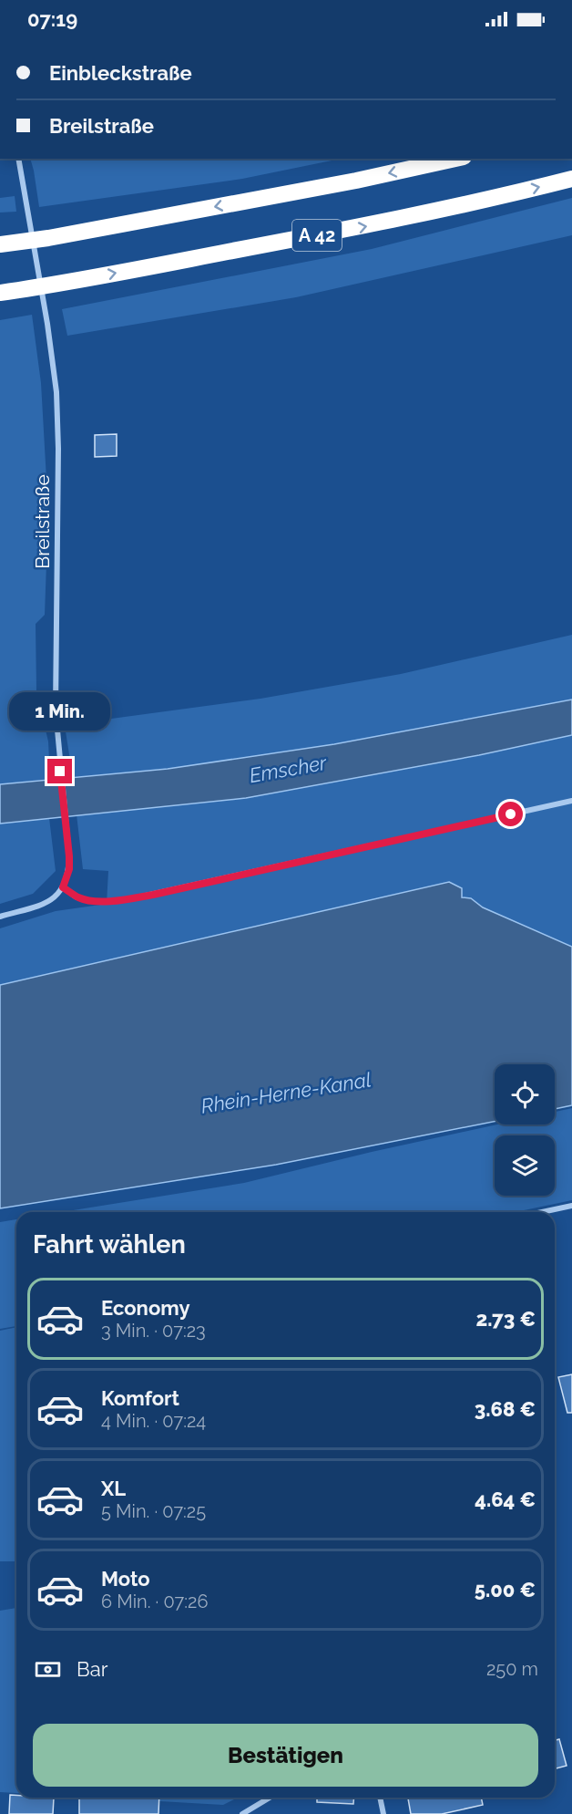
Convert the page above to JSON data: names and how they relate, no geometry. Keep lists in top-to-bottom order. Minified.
{"streets":{"highway":["A 42"],"street":["Breilstraße"]},"water":["Emscher","Rhein-Herne-Kanal"],"page":{"status":"07:19","banner":["Einbleckstraße","Breilstraße"],"bubble":"1 Min.","heading":"Fahrt wählen","list":[{"name":"Economy","note":"3 Min. · 07:23","value":"2.73 €"},{"name":"Komfort","note":"4 Min. · 07:24","value":"3.68 €"},{"name":"XL","note":"5 Min. · 07:25","value":"4.64 €"},{"name":"Moto","note":"6 Min. · 07:26","value":"5.00 €"}],"pay":["Bar","250 m"],"buttons":"Bestätigen"}}
